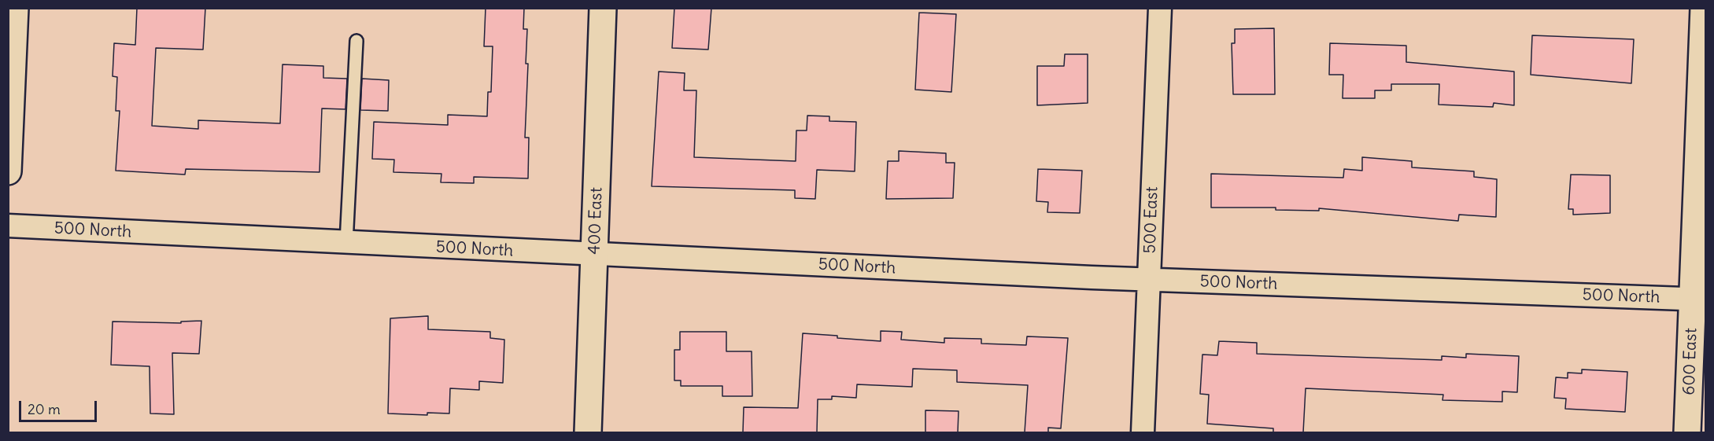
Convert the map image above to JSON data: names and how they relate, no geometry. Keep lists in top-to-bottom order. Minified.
{"streets":{"street":["500 East","400 East","500 North","600 East"]},"crossings":[["500 East","500 North"],["400 East","500 North"],["500 North","600 East"]],"scale_bar":"20 m"}
